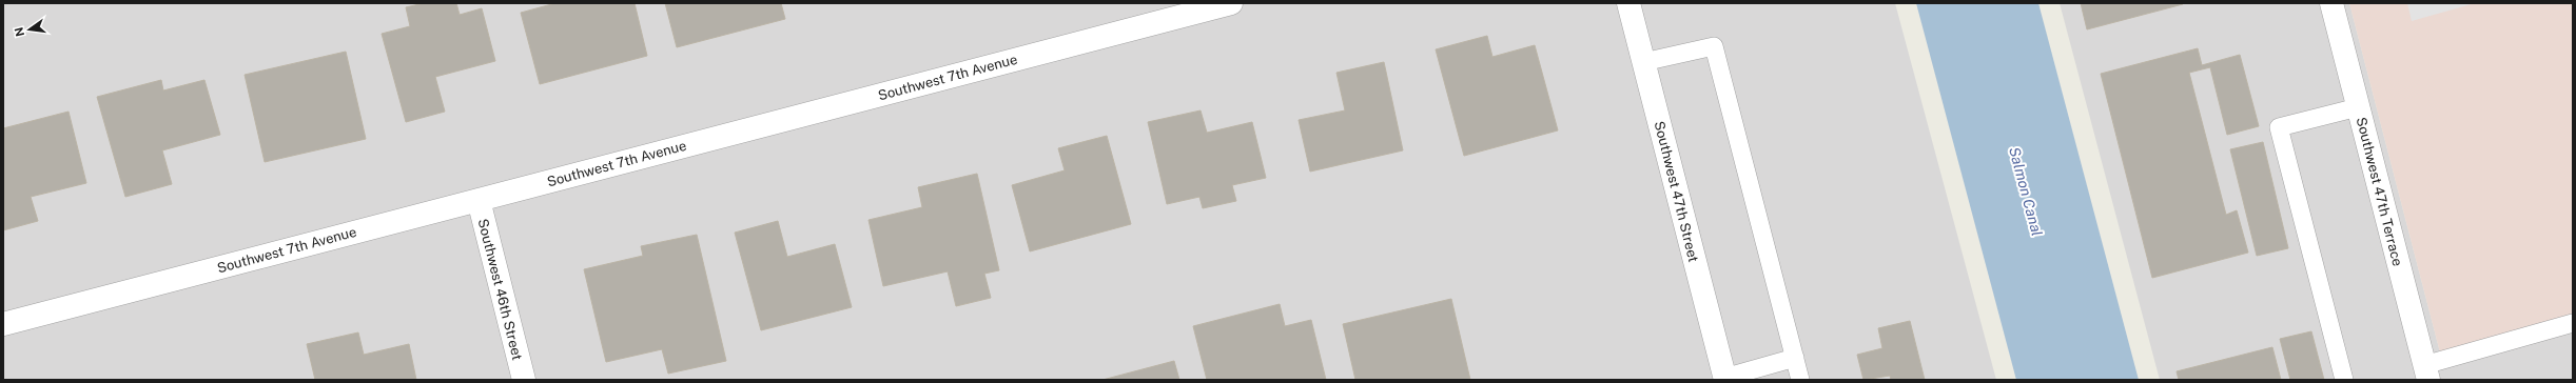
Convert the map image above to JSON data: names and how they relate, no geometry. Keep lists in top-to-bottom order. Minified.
{"streets":{"street":["Southwest 7th Avenue","Southwest 47th Street","Southwest 47th Terrace","Southwest 46th Street"]},"crossings":[["Southwest 7th Avenue","Southwest 46th Street"]],"water":["Salmon Canal"],"north":"left"}
